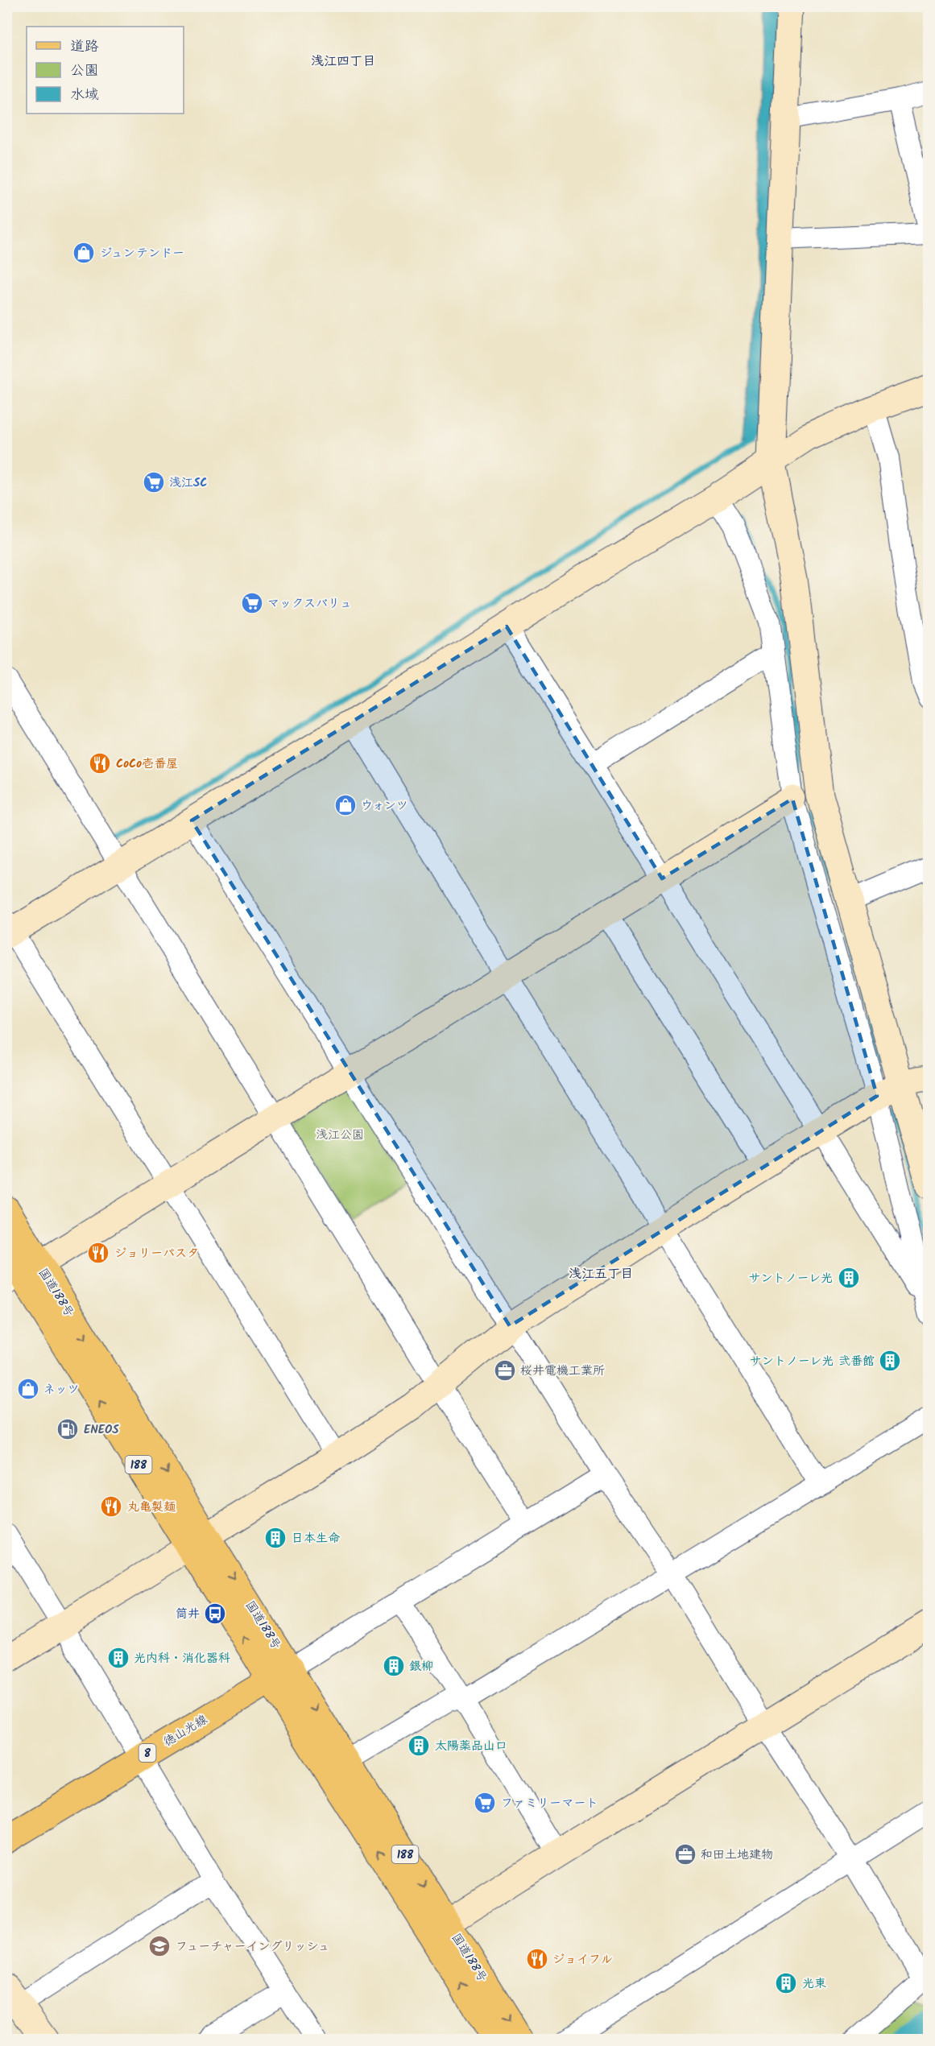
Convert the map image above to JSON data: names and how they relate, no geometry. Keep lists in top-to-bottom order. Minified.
{"streets":{"main road":["国道188号","188","徳山光線","8"]},"crossings":[["国道188号","徳山光線"]],"districts":["浅江四丁目","浅江五丁目"],"parks":["浅江公園"],"places":{"shop":["ジュンテンドー","ウォンツ","ネッツ"],"supermarket":["浅江SC","マックスバリュ","ファミリーマート"],"restaurant":["CoCo壱番屋","ジョリーパスタ","丸亀製麺","ジョイフル"],"building":["サントノーレ光","サントノーレ光 弐番館","日本生命","光内科・消化器科","銀柳","太陽薬品山口","光東"],"office":["桜井電機工業所","和田土地建物"],"fuel station":["ENEOS"],"bus stop":["筒井"],"school or university":["フューチャーイングリッシュ"]},"legend":["道路","公園","水域"]}
